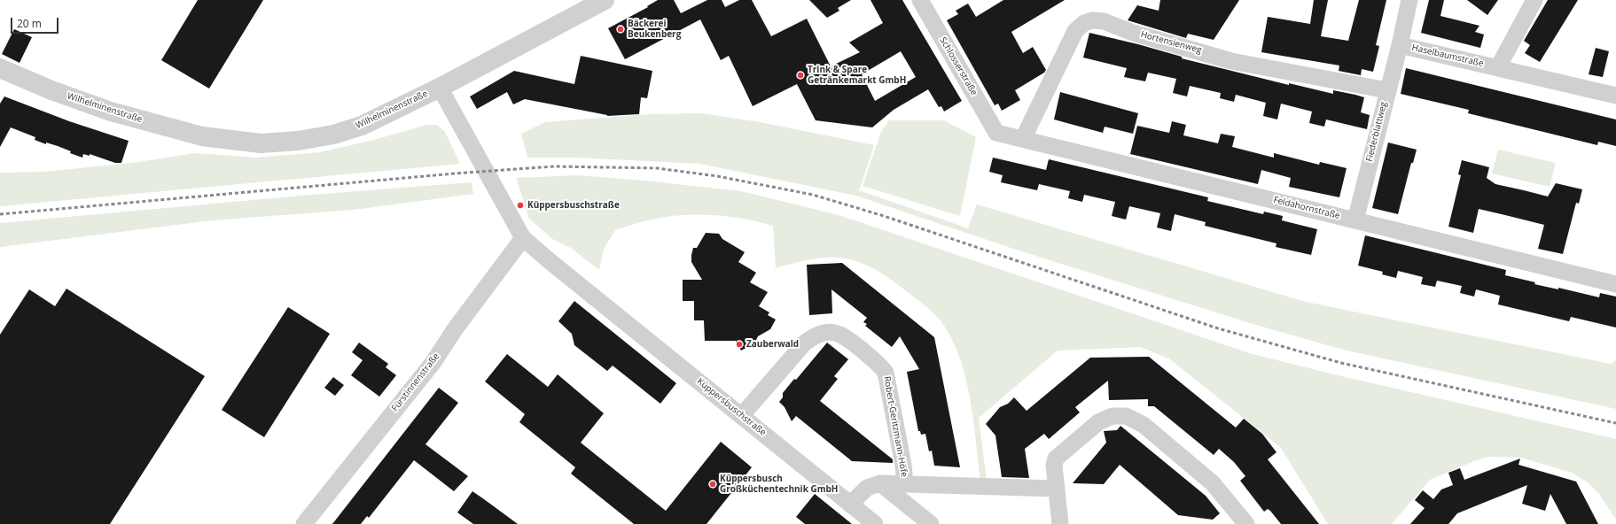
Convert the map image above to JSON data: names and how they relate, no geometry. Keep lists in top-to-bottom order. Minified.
{"streets":{"street":["Hortensienweg","Haselbaumstraße","Schlosserstraße","Wilhelminenstraße","Fiederblattweg","Feldahornstraße","Fürstinnenstraße","Küppersbuschstraße","Robert-Geritzmann-Höfe"]},"crossings":[["Hortensienweg","Fiederblattweg"],["Hortensienweg","Feldahornstraße"],["Haselbaumstraße","Fiederblattweg"],["Schlosserstraße","Feldahornstraße"],["Wilhelminenstraße","Küppersbuschstraße"],["Fiederblattweg","Feldahornstraße"],["Fürstinnenstraße","Küppersbuschstraße"],["Küppersbuschstraße","Robert-Geritzmann-Höfe"]],"places":["Bäckerei Beukenberg","Trink & Spare Getränkemarkt GmbH","Küppersbuschstraße","Zauberwald","Küppersbusch Großküchentechnik GmbH"],"scale_bar":"20 m"}
